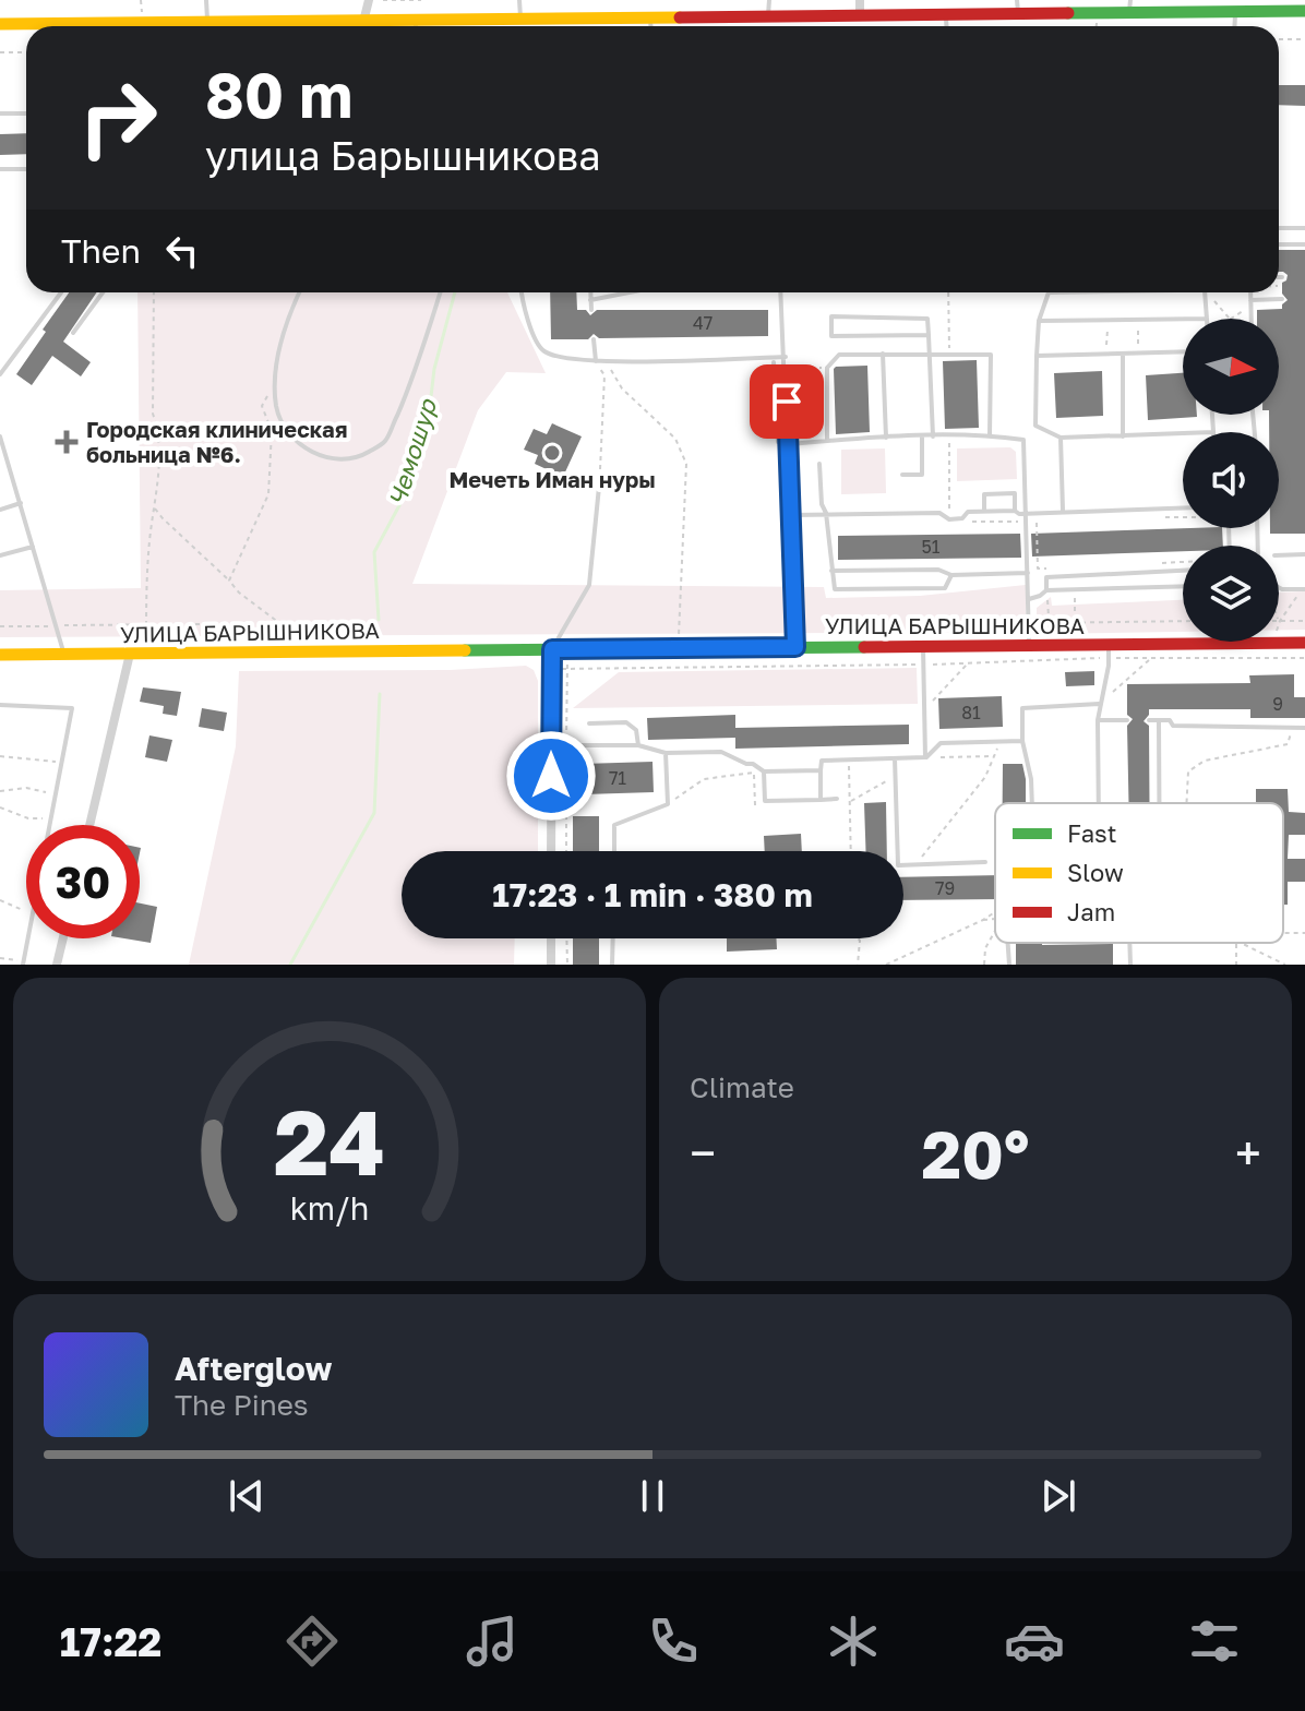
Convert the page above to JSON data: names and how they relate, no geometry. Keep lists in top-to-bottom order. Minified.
{"streets":{"street":["УЛИЦА БАРЫШНИКОВА"]},"water":["Чемошур"],"places":{"health":["Городская клиническая больница №6."],"other":["Мечеть Иман нуры"]},"house_numbers":["47","51","9","81","71","79"],"legend":["Fast","Slow","Jam"],"north":"right","page":{"turn":["80 m","улица Барышникова"],"then":"Then","limit":"30","trip":"17:23 · 1 min · 380 m","tile":"Climate","heat":["−","20°","+"],"song":["Afterglow","The Pines"],"tabs":"17:22","gauge":["24","km/h"]}}
